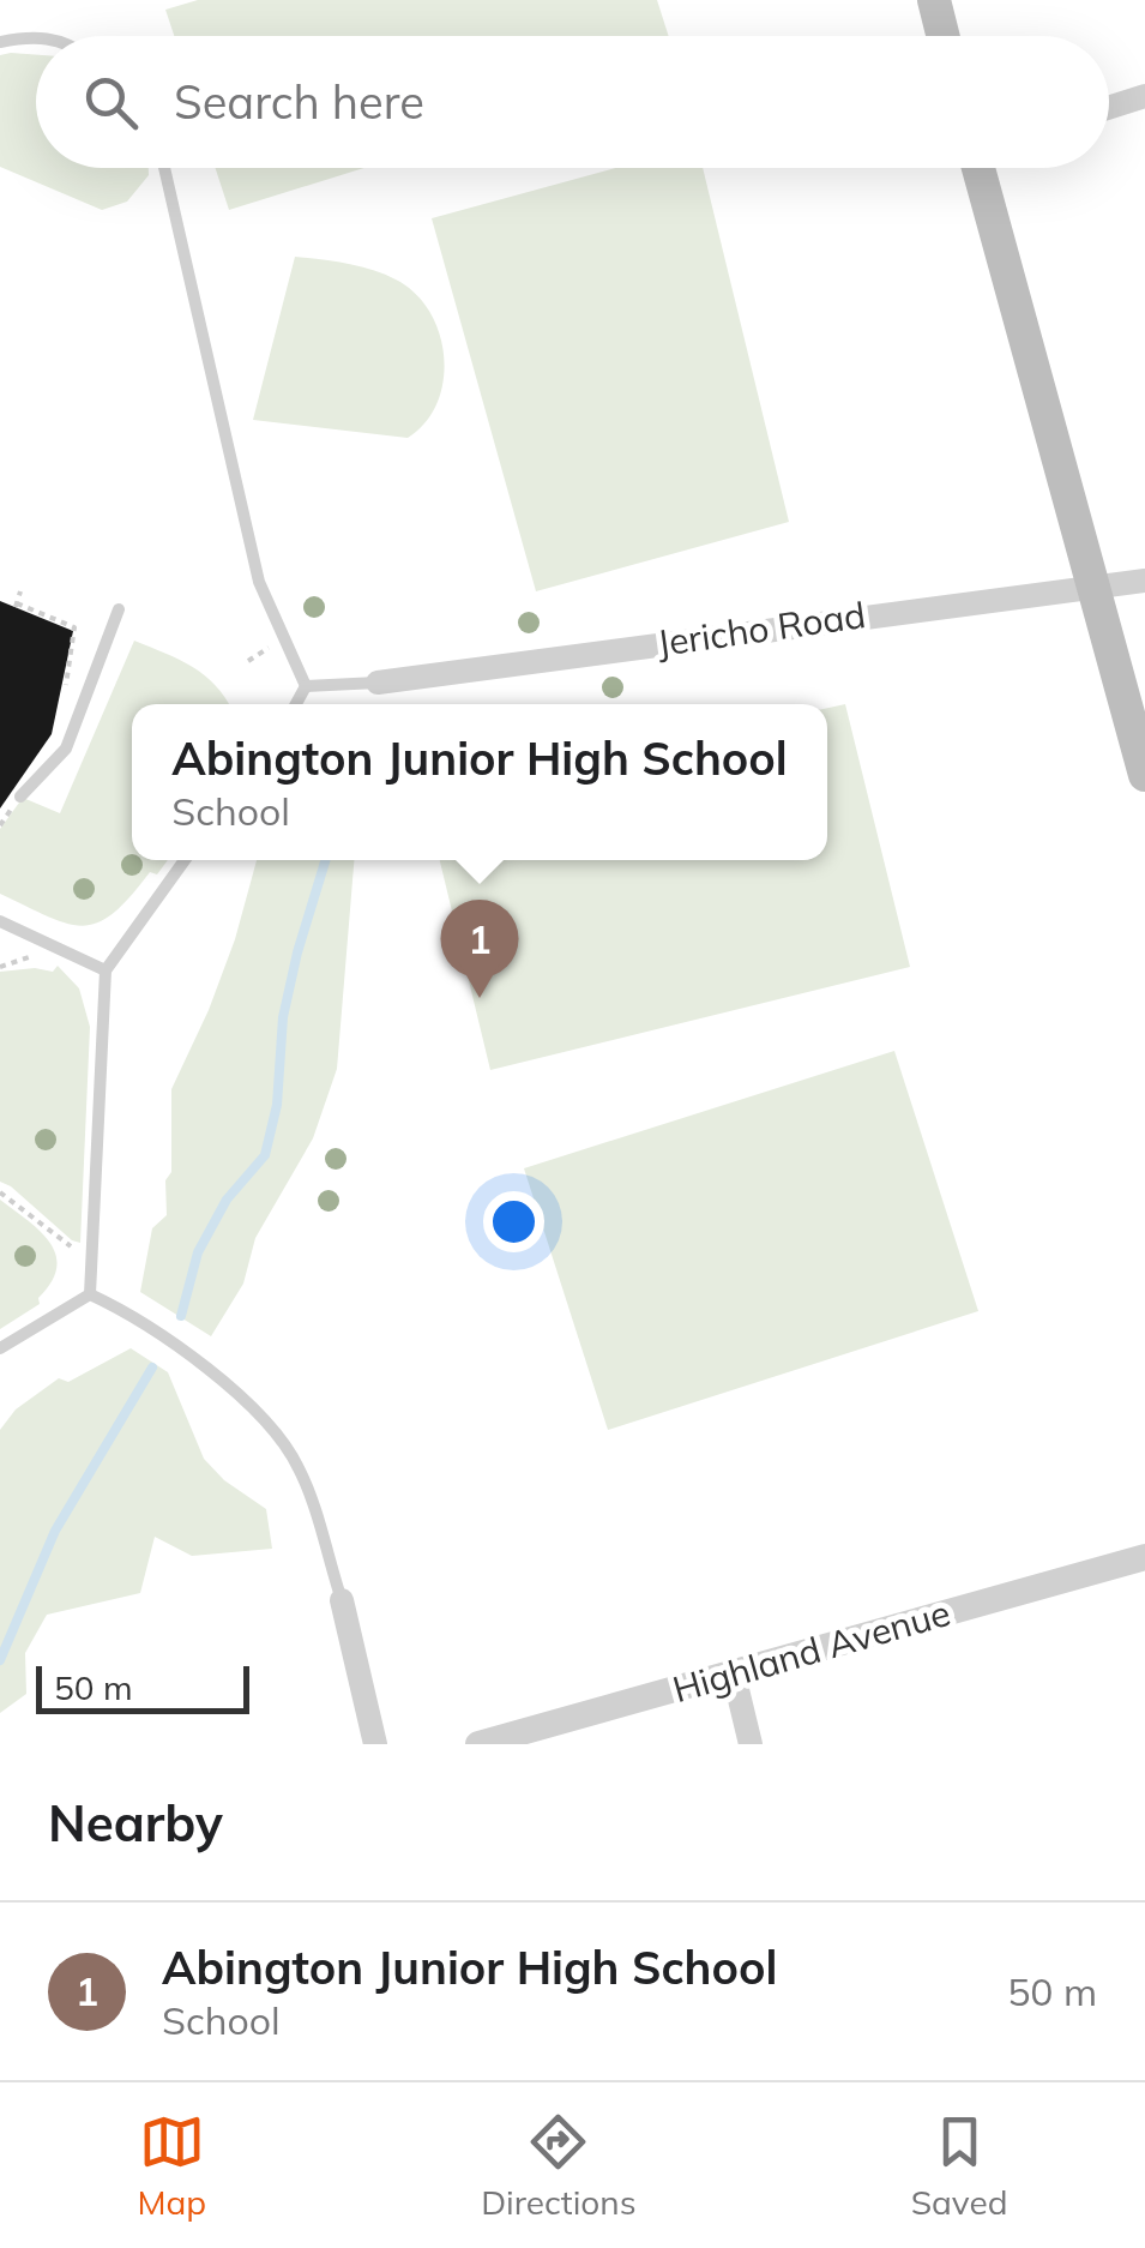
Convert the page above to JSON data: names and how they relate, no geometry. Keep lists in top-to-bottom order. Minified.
{"streets":{"street":["Jericho Road","Highland Avenue"]},"scale_bar":"50 m","page":{"search":"Search here","popup":["Abington Junior High School","School"],"pins":"1","scale":"50 m","heading":"Nearby","list":[{"mark":"1","name":"Abington Junior High School","note":"School","value":"50 m"}],"nav":["Map","Directions","Saved"]}}
